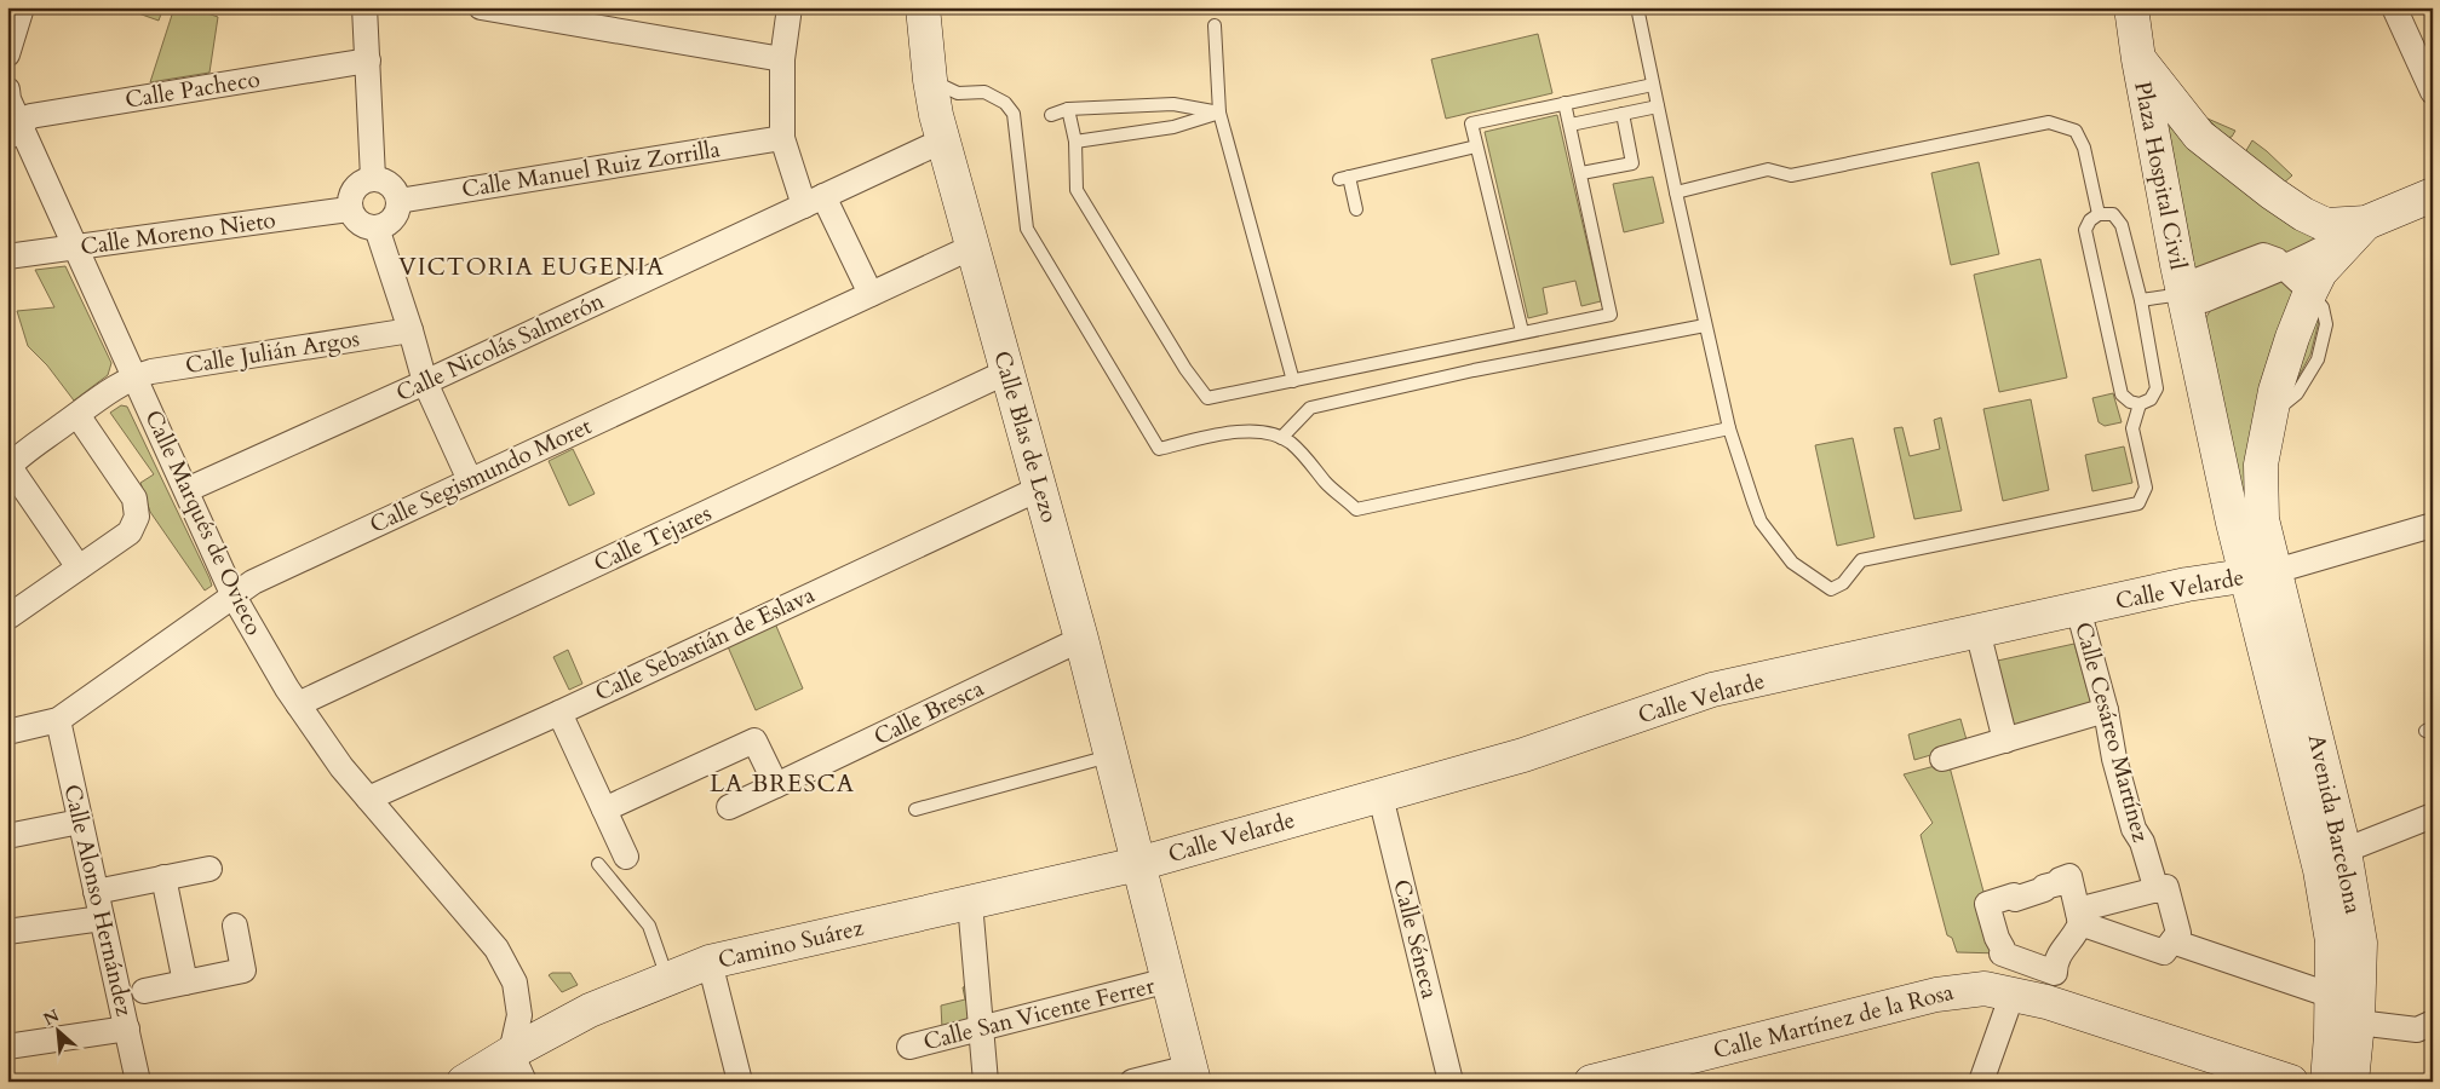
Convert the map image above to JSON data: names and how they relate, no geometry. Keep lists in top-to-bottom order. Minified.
{"streets":{"main road":["Plaza Hospital Civil","Calle Blas de Lezo","Calle Velarde","Avenida Barcelona","Camino Suárez","Calle Martínez de la Rosa"],"street":["Calle Pacheco","Calle Manuel Ruiz Zorrilla","Calle Moreno Nieto","Calle Nicolás Salmerón","Calle Julián Argos","Calle Segismundo Moret","Calle Marqués de Ovieco","Calle Tejares","Calle Sebastián de Eslava","Calle Bresca","Calle Cesáreo Martínez","Calle Alonso Hernández","Calle Séneca","Calle San Vicente Ferrer"]},"crossings":[["Calle Pacheco","Calle Marqués de Ovieco"],["Calle Manuel Ruiz Zorrilla","Calle Moreno Nieto"],["Plaza Hospital Civil","Calle Velarde"],["Plaza Hospital Civil","Avenida Barcelona"],["Calle Moreno Nieto","Calle Marqués de Ovieco"],["Calle Nicolás Salmerón","Calle Blas de Lezo"],["Calle Nicolás Salmerón","Calle Marqués de Ovieco"],["Calle Julián Argos","Calle Marqués de Ovieco"],["Calle Blas de Lezo","Calle Segismundo Moret"],["Calle Blas de Lezo","Calle Tejares"],["Calle Blas de Lezo","Calle Velarde"],["Calle Blas de Lezo","Calle Sebastián de Eslava"],["Calle Blas de Lezo","Calle Bresca"],["Calle Blas de Lezo","Camino Suárez"],["Calle Blas de Lezo","Calle San Vicente Ferrer"],["Calle Segismundo Moret","Calle Marqués de Ovieco"],["Calle Segismundo Moret","Calle Alonso Hernández"],["Calle Marqués de Ovieco","Calle Tejares"],["Calle Marqués de Ovieco","Calle Sebastián de Eslava"],["Calle Marqués de Ovieco","Camino Suárez"],["Calle Velarde","Calle Cesáreo Martínez"],["Calle Velarde","Avenida Barcelona"],["Calle Velarde","Calle Séneca"],["Calle Velarde","Camino Suárez"]],"districts":["VICTORIA EUGENIA","LA BRESCA"],"north":"top left"}
